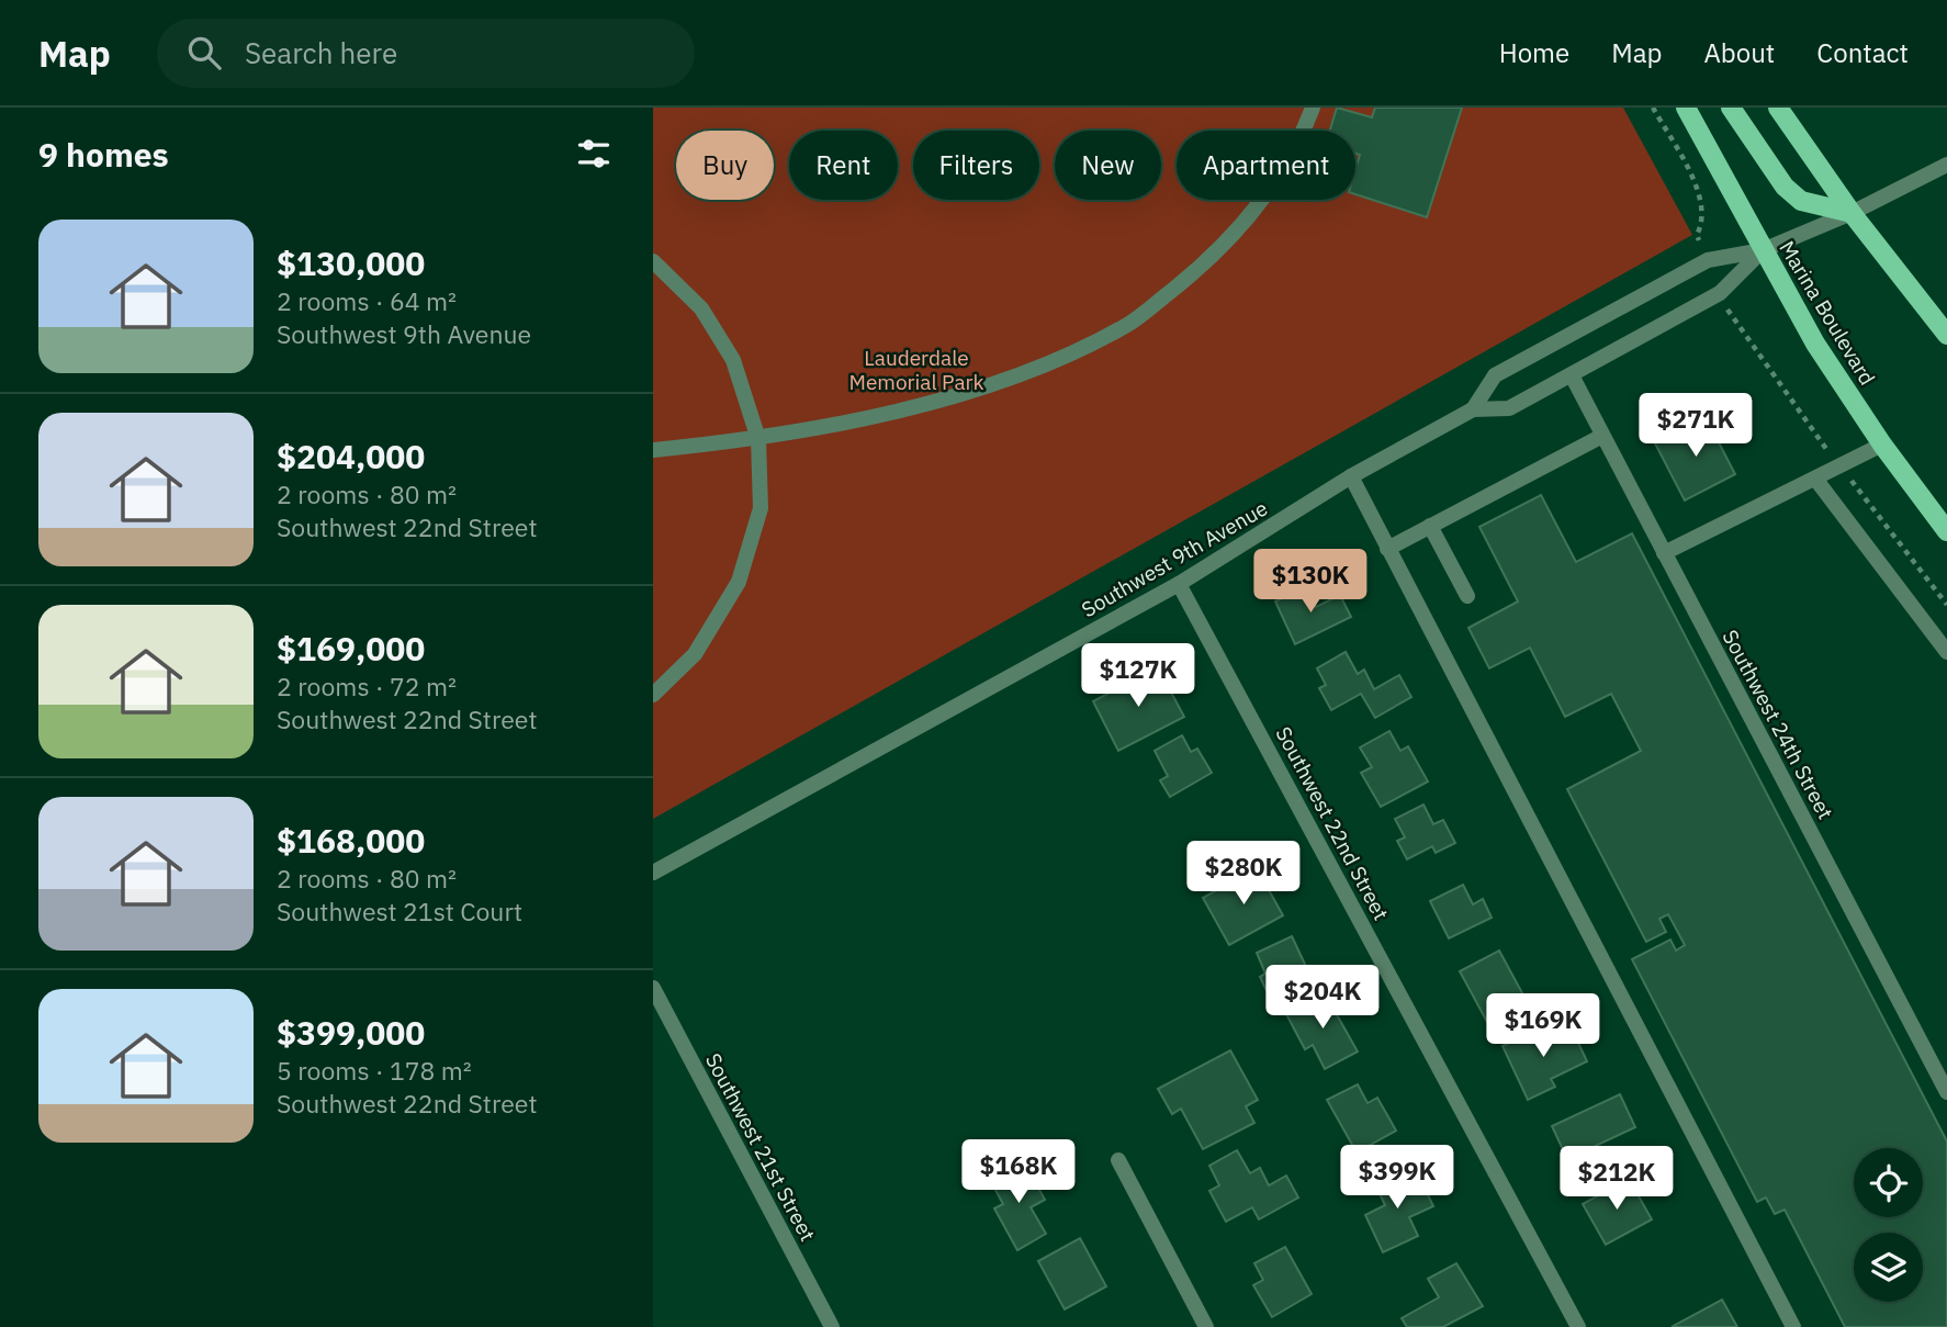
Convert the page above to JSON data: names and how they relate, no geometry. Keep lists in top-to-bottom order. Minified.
{"streets":{"main road":["Marina Boulevard"],"street":["Southwest 9th Avenue","Southwest 24th Street","Southwest 22nd Street","Southwest 21st Street"]},"crossings":[["Marina Boulevard","Southwest 9th Avenue"],["Southwest 9th Avenue","Southwest 24th Street"],["Southwest 9th Avenue","Southwest 22nd Street"]],"parks":["Lauderdale Memorial Park"],"page":{"header":"Map","search":"Search here","nav":["Home","Map","About","Contact"],"heading":"9 homes","chip":["Buy","Rent","Filters","New","Apartment"],"list":[{"name":"$130,000","note":"2 rooms · 64 m² · Southwest 9th Avenue"},{"name":"$204,000","note":"2 rooms · 80 m² · Southwest 22nd Street"},{"name":"$169,000","note":"2 rooms · 72 m² · Southwest 22nd Street"},{"name":"$168,000","note":"2 rooms · 80 m² · Southwest 21st Court"},{"name":"$399,000","note":"5 rooms · 178 m² · Southwest 22nd Street"}],"price":["$271K","$130K","$127K","$280K","$204K","$169K","$168K","$399K","$212K"]}}
